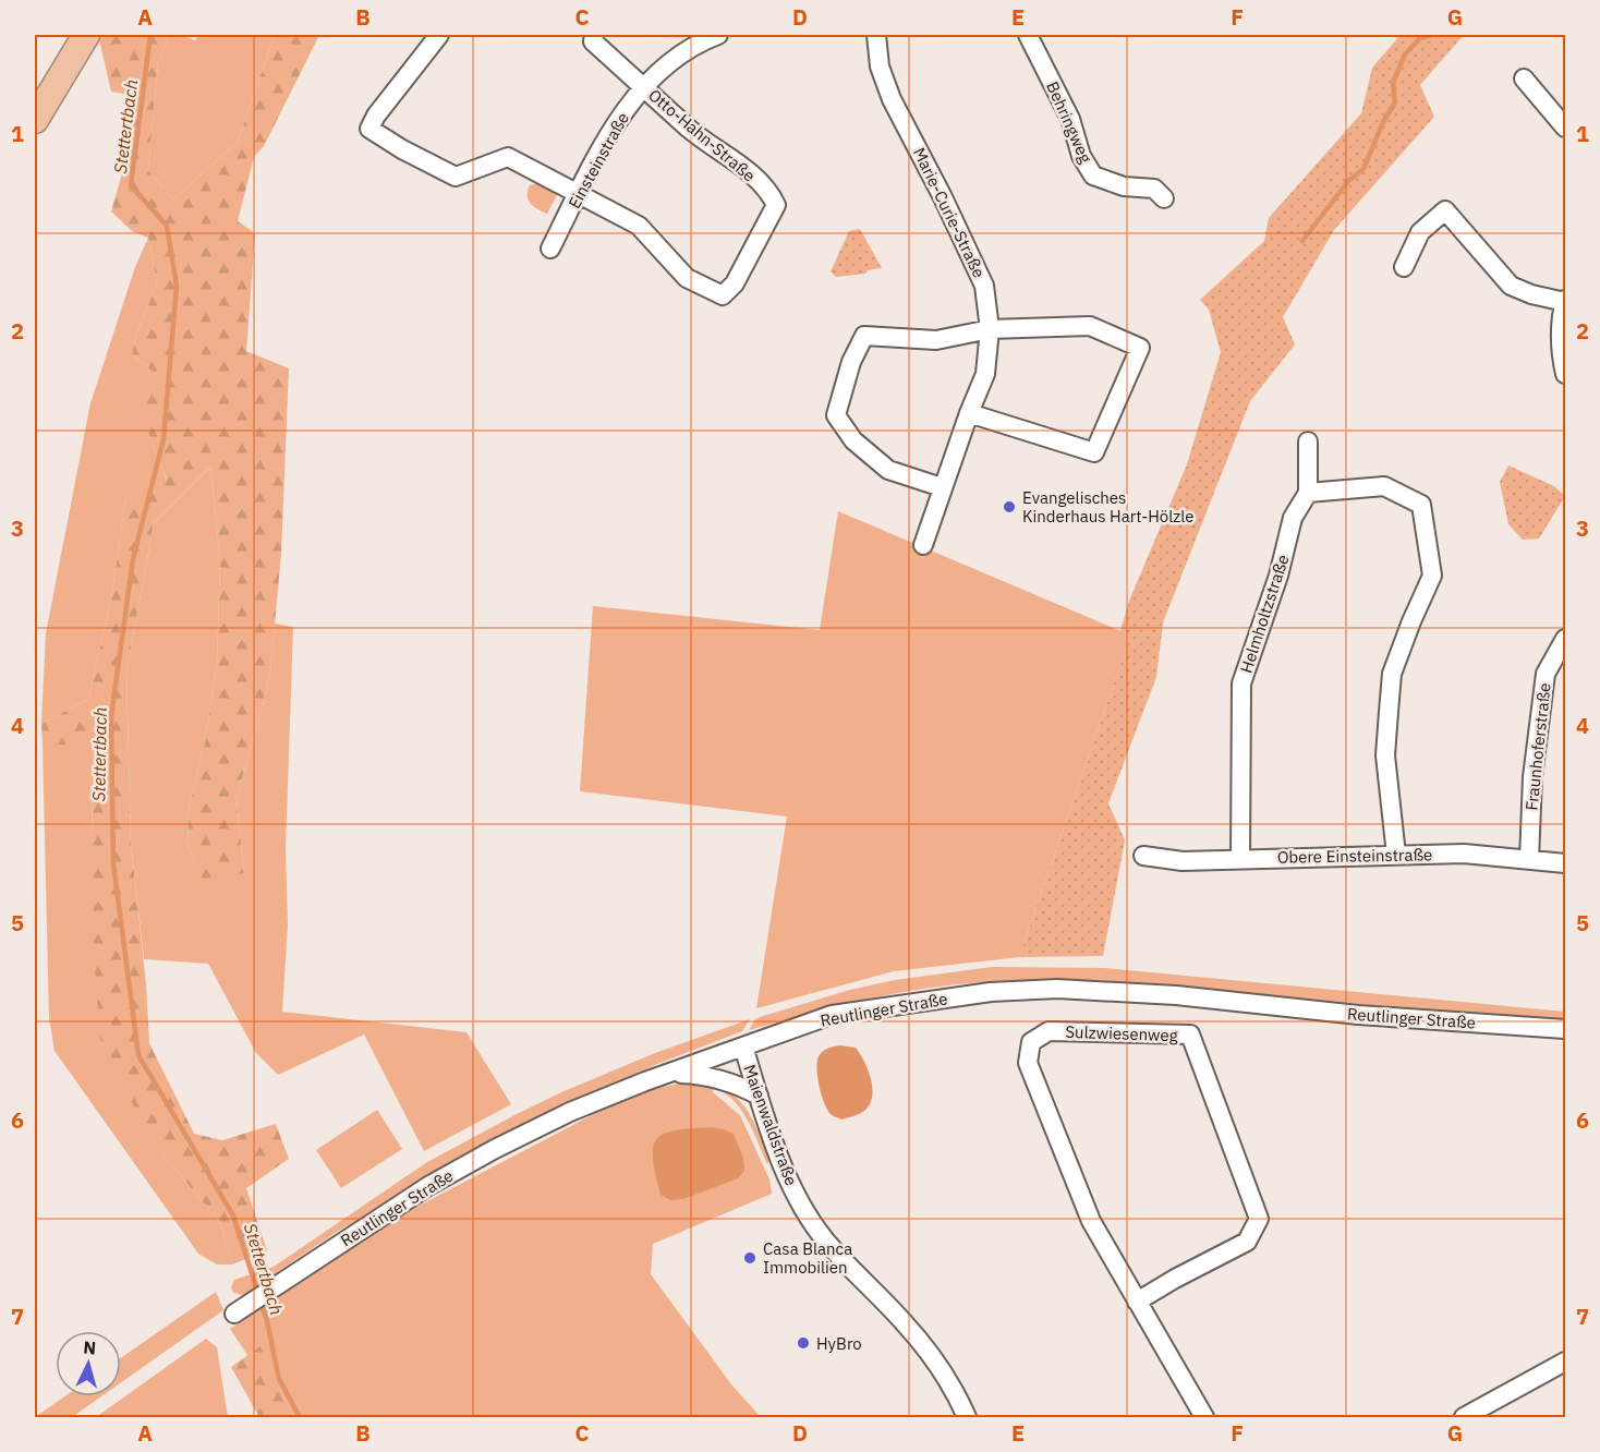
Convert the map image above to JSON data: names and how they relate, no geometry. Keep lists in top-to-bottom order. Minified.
{"streets":{"street":["Behringweg","Otto-Hahn-Straße","Einsteinstraße","Marie-Curie-Straße","Helmholtzstraße","Fraunhoferstraße","Obere Einsteinstraße","Reutlinger Straße","Sulzwiesenweg","Maienwaldstraße"]},"crossings":[["Otto-Hahn-Straße","Einsteinstraße"],["Helmholtzstraße","Obere Einsteinstraße"],["Fraunhoferstraße","Obere Einsteinstraße"],["Reutlinger Straße","Maienwaldstraße"]],"water":["Stettertbach"],"places":["Evangelisches Kinderhaus Hart-Hölzle","Casa Blanca Immobilien","HyBro"],"north":"top","grid":{"columns":["A","B","C","D","E","F","G"],"rows":["1","2","3","4","5","6","7"]}}
